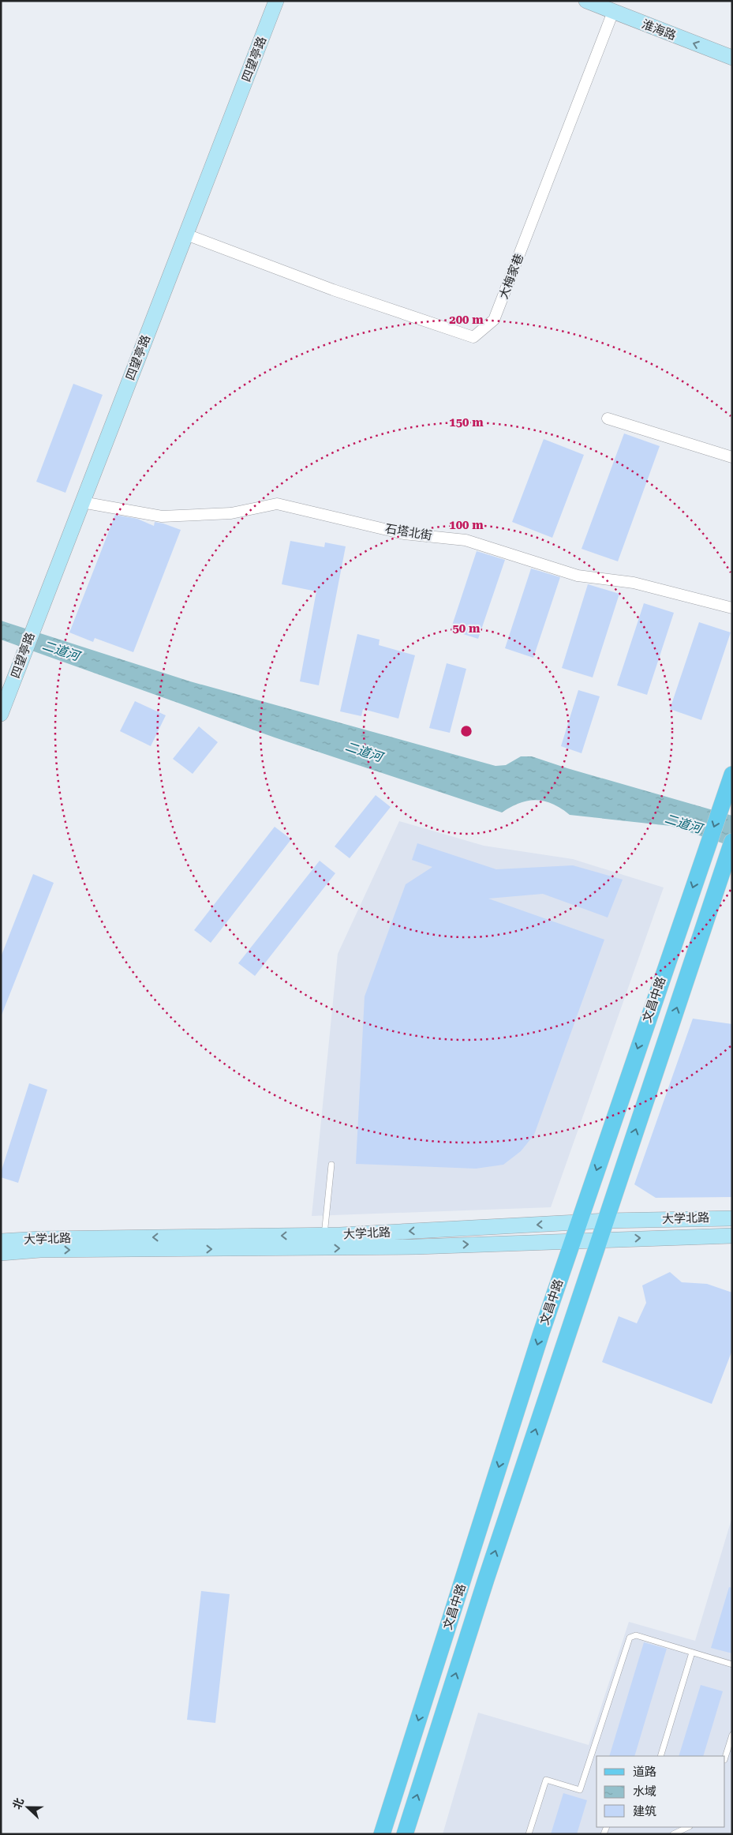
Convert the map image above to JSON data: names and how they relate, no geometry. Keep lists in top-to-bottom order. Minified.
{"streets":{"main road":["文昌中路"],"street":["淮海路","四望亭路","大梅家巷","石塔北街","大学北路"]},"crossings":[["淮海路","大梅家巷"],["四望亭路","大梅家巷"],["四望亭路","石塔北街"],["文昌中路","大学北路"]],"one_way":["淮海路"],"water":["二道河"],"legend":["道路","水域","建筑"],"north":"left","rings":["200 m","150 m","100 m","50 m"]}
